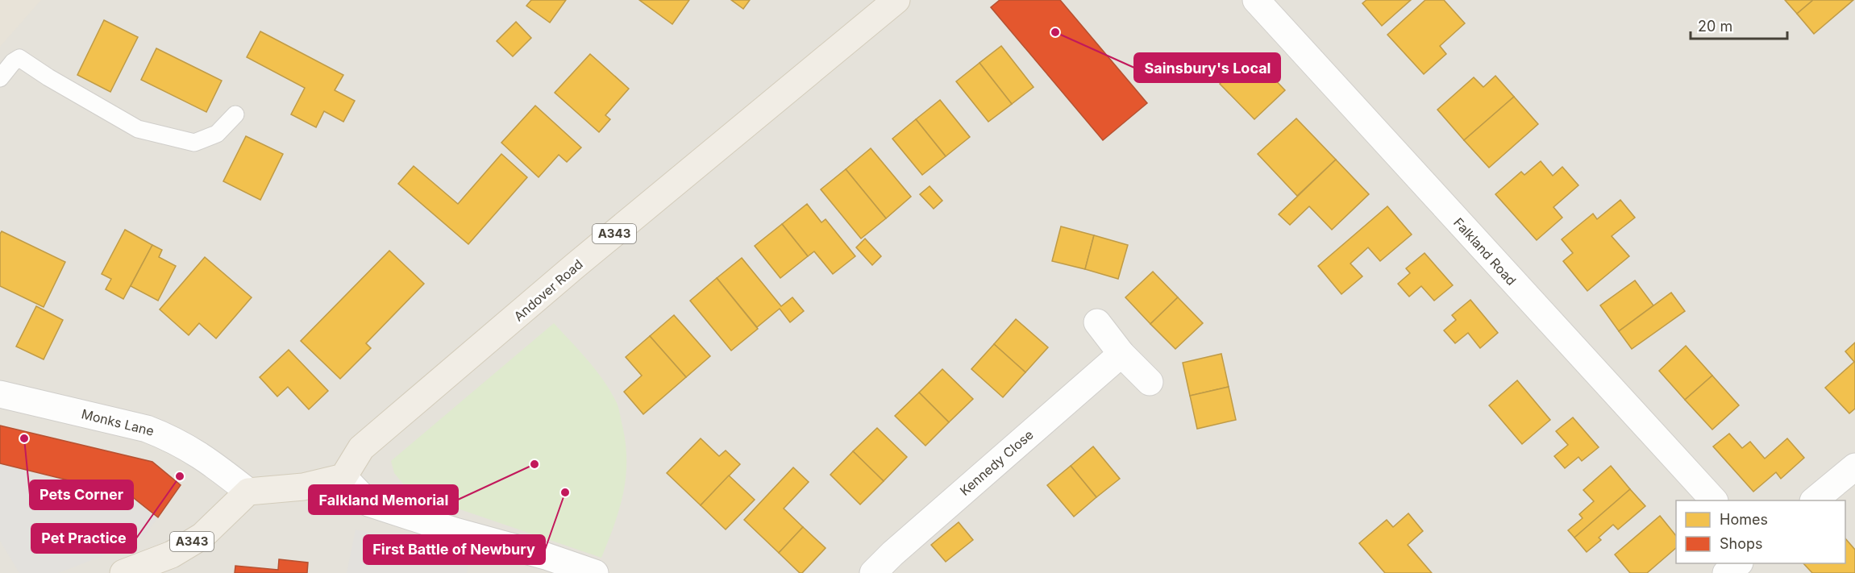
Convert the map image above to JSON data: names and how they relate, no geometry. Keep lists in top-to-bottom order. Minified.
{"streets":{"main road":["A343","Andover Road"],"street":["Falkland Road","Monks Lane","Kennedy Close"]},"crossings":[["A343","Monks Lane"]],"places":["Sainsbury's Local","Pets Corner","Falkland Memorial","Pet Practice","First Battle of Newbury"],"legend":["Homes","Shops"],"scale_bar":"20 m"}
